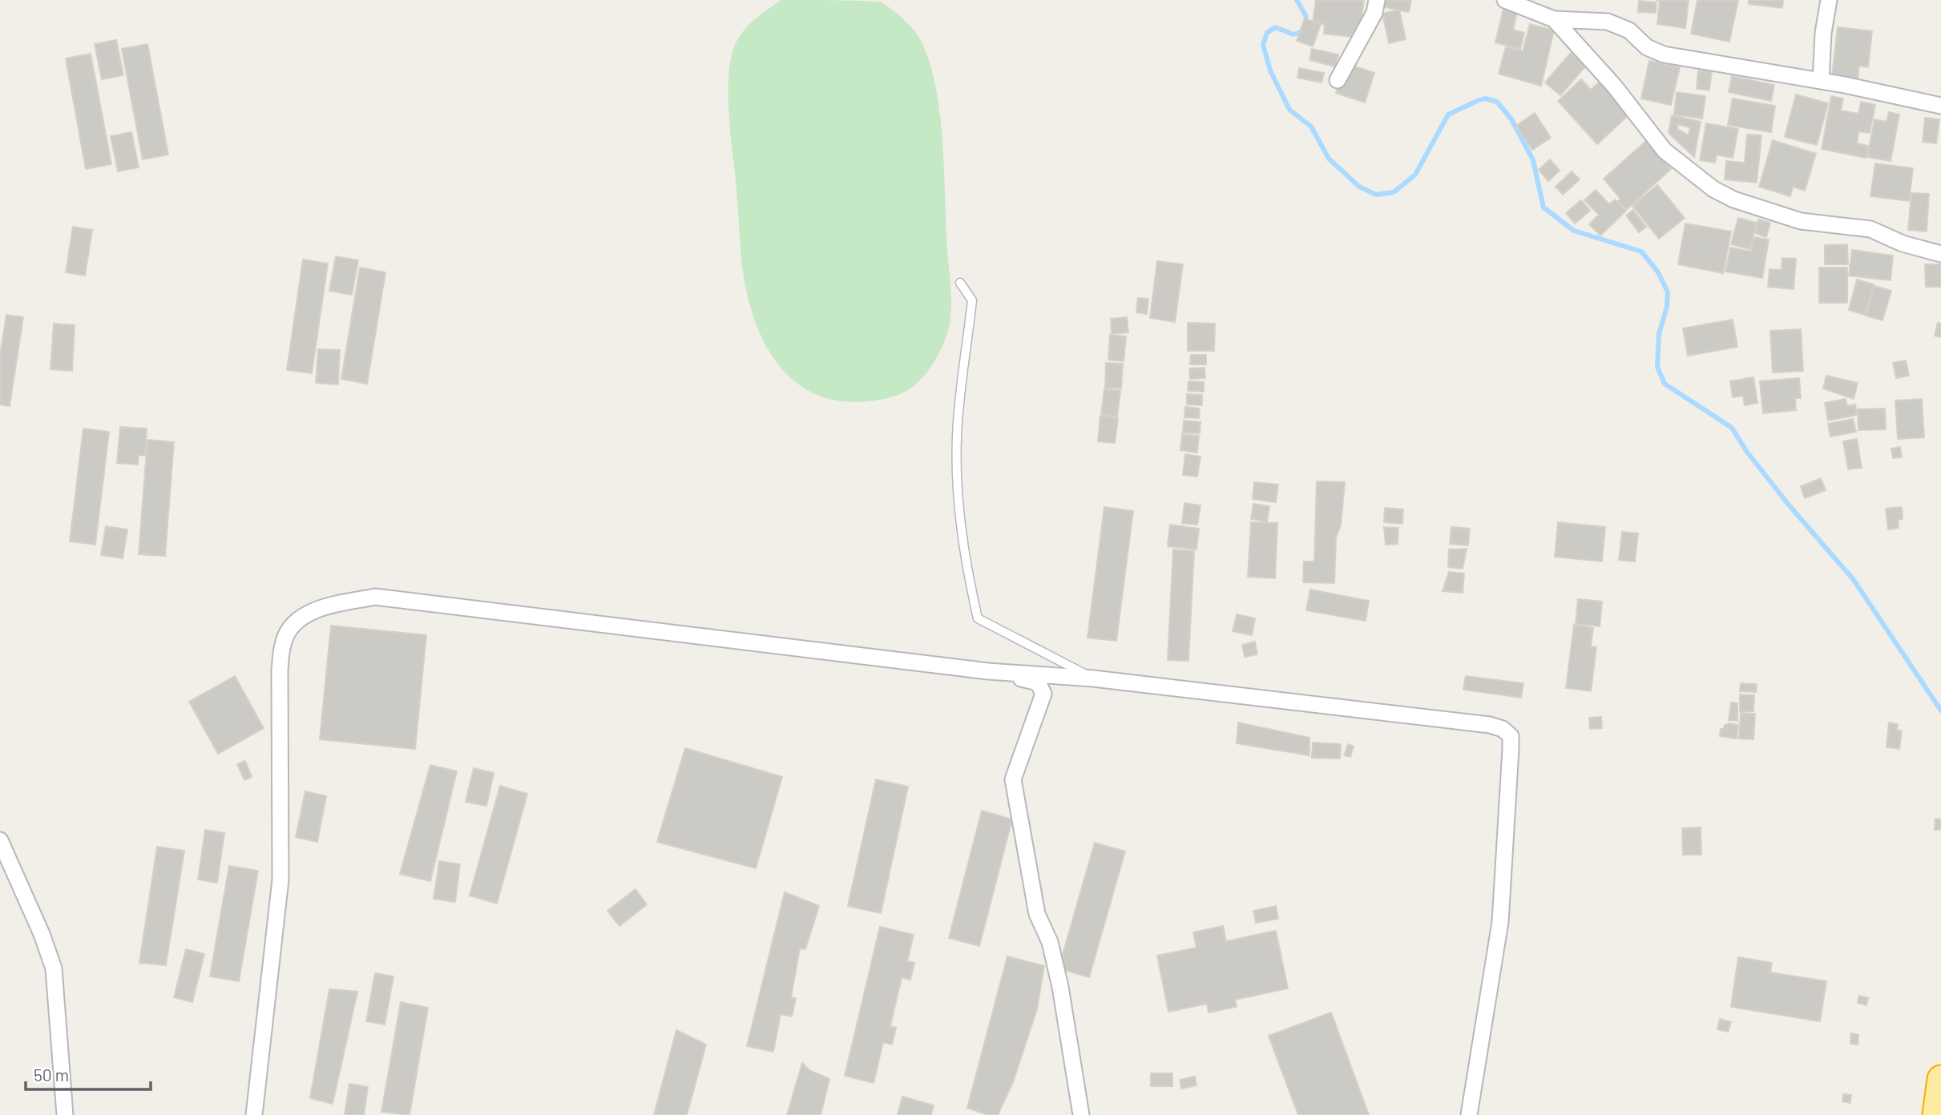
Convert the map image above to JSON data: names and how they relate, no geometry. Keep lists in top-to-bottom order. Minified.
{"scale_bar":"50 m"}
